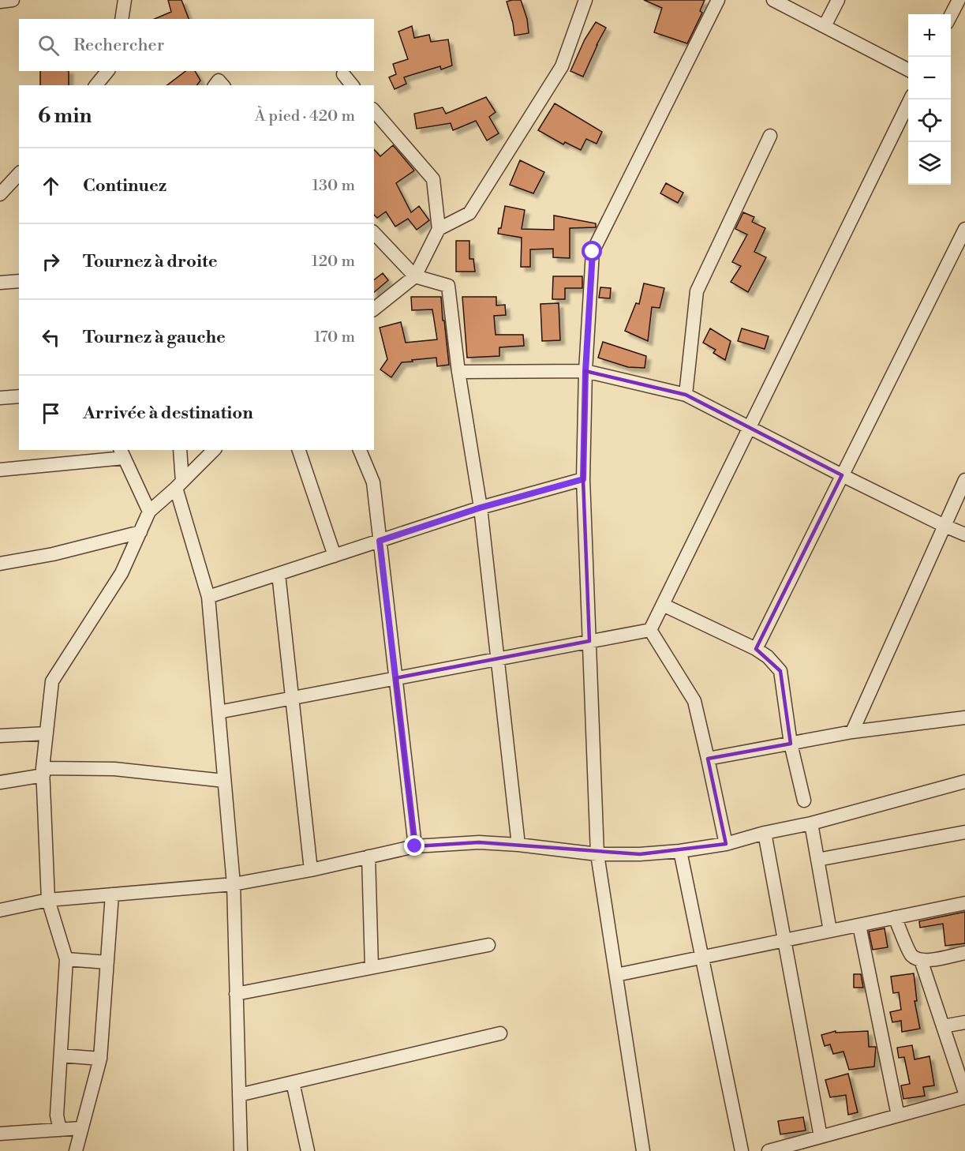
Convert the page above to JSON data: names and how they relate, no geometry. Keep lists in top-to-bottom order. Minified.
{"page":{"map_buttons":["+","−"],"search":"Rechercher","heading":["6 min","À pied · 420 m"],"list":[["Continuez","130 m"],["Tournez à droite","120 m"],["Tournez à gauche","170 m"],"Arrivée à destination"]}}
